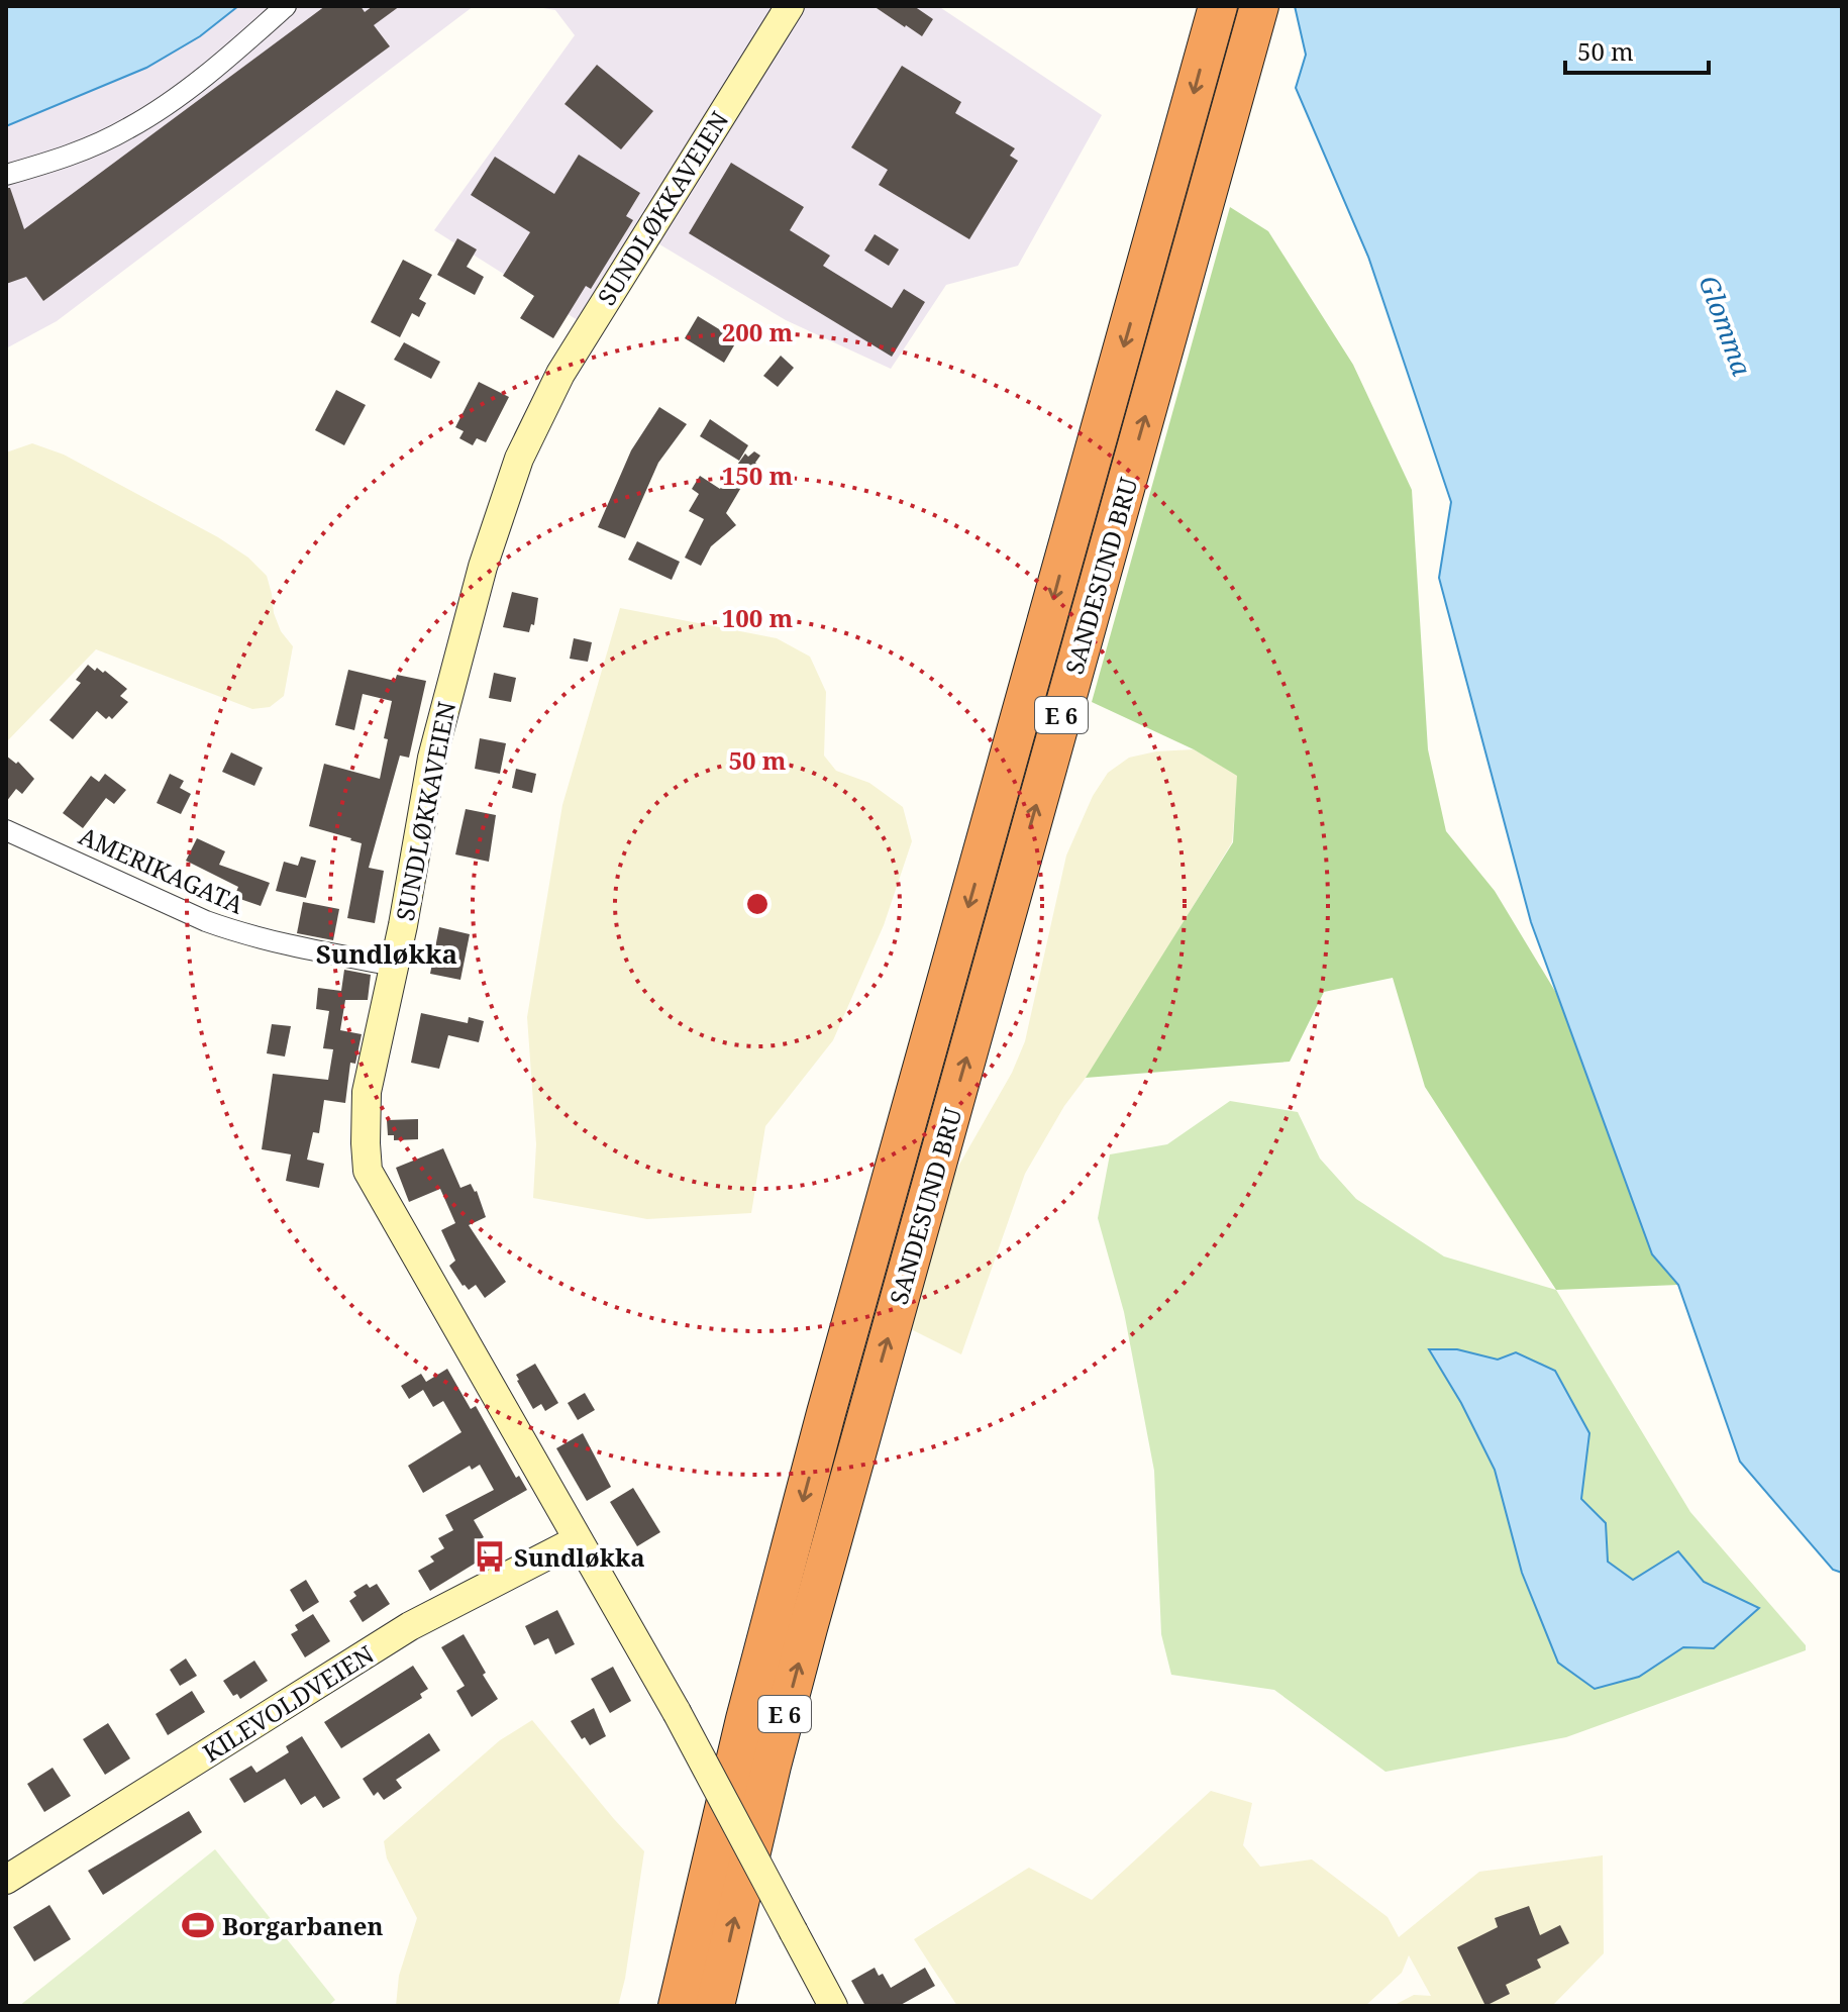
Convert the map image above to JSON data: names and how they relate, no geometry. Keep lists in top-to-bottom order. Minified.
{"streets":{"highway":["SANDESUND BRU","E 6"],"main road":["SUNDLØKKAVEIEN","KILEVOLDVEIEN"],"street":["AMERIKAGATA"]},"crossings":[["SUNDLØKKAVEIEN","AMERIKAGATA"],["SUNDLØKKAVEIEN","KILEVOLDVEIEN"]],"districts":["Sundløkka"],"water":["Glomma"],"places":{"bus stop":["Sundløkka"],"sports":["Borgarbanen"]},"scale_bar":"50 m","rings":["200 m","150 m","100 m","50 m"]}
